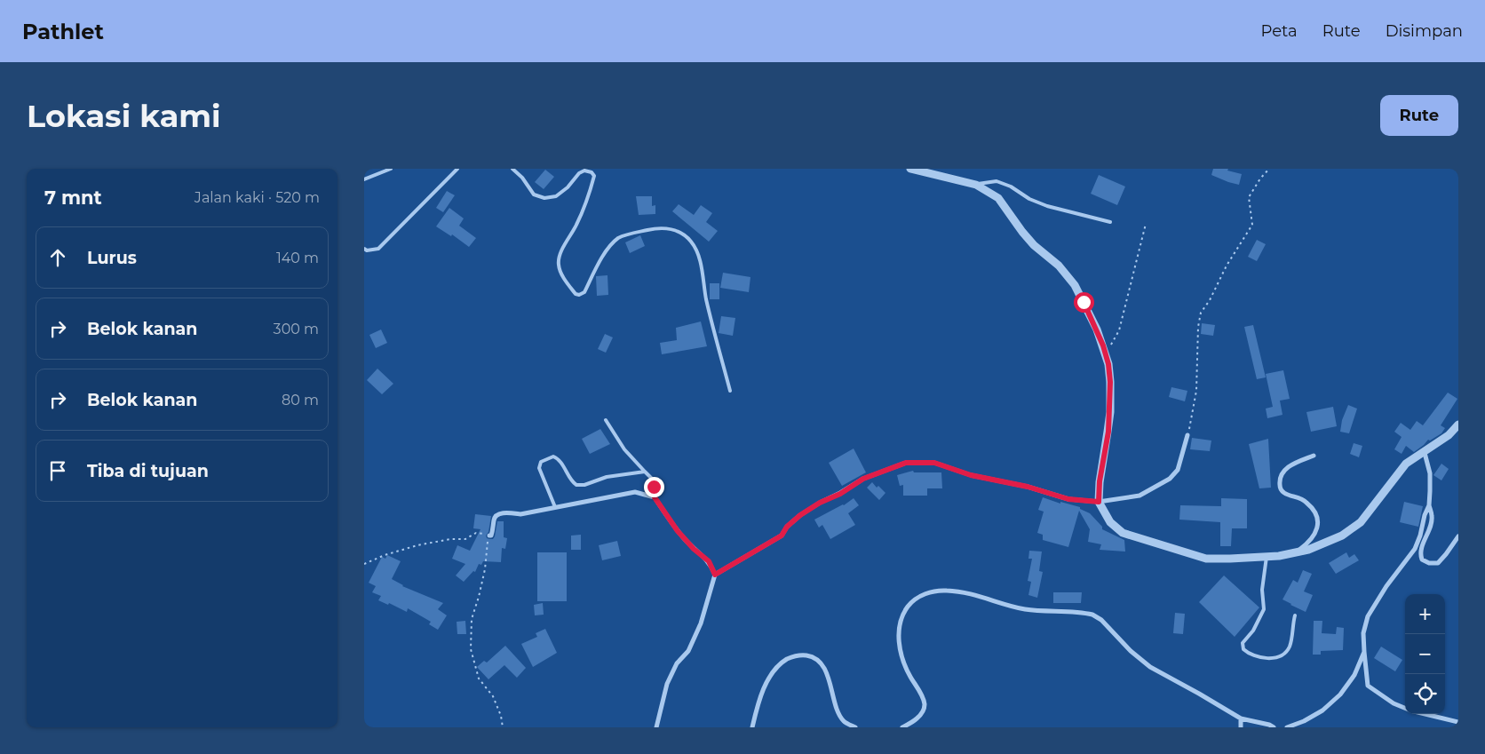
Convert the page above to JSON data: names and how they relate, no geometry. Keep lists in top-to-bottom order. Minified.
{"page":{"header":"Pathlet","nav":["Peta","Rute","Disimpan"],"buttons":"Rute","title":"Lokasi kami","heading":["7 mnt","Jalan kaki · 520 m"],"list":[["Lurus","140 m"],["Belok kanan","300 m"],["Belok kanan","80 m"],"Tiba di tujuan"],"map_buttons":["+","−"]}}
